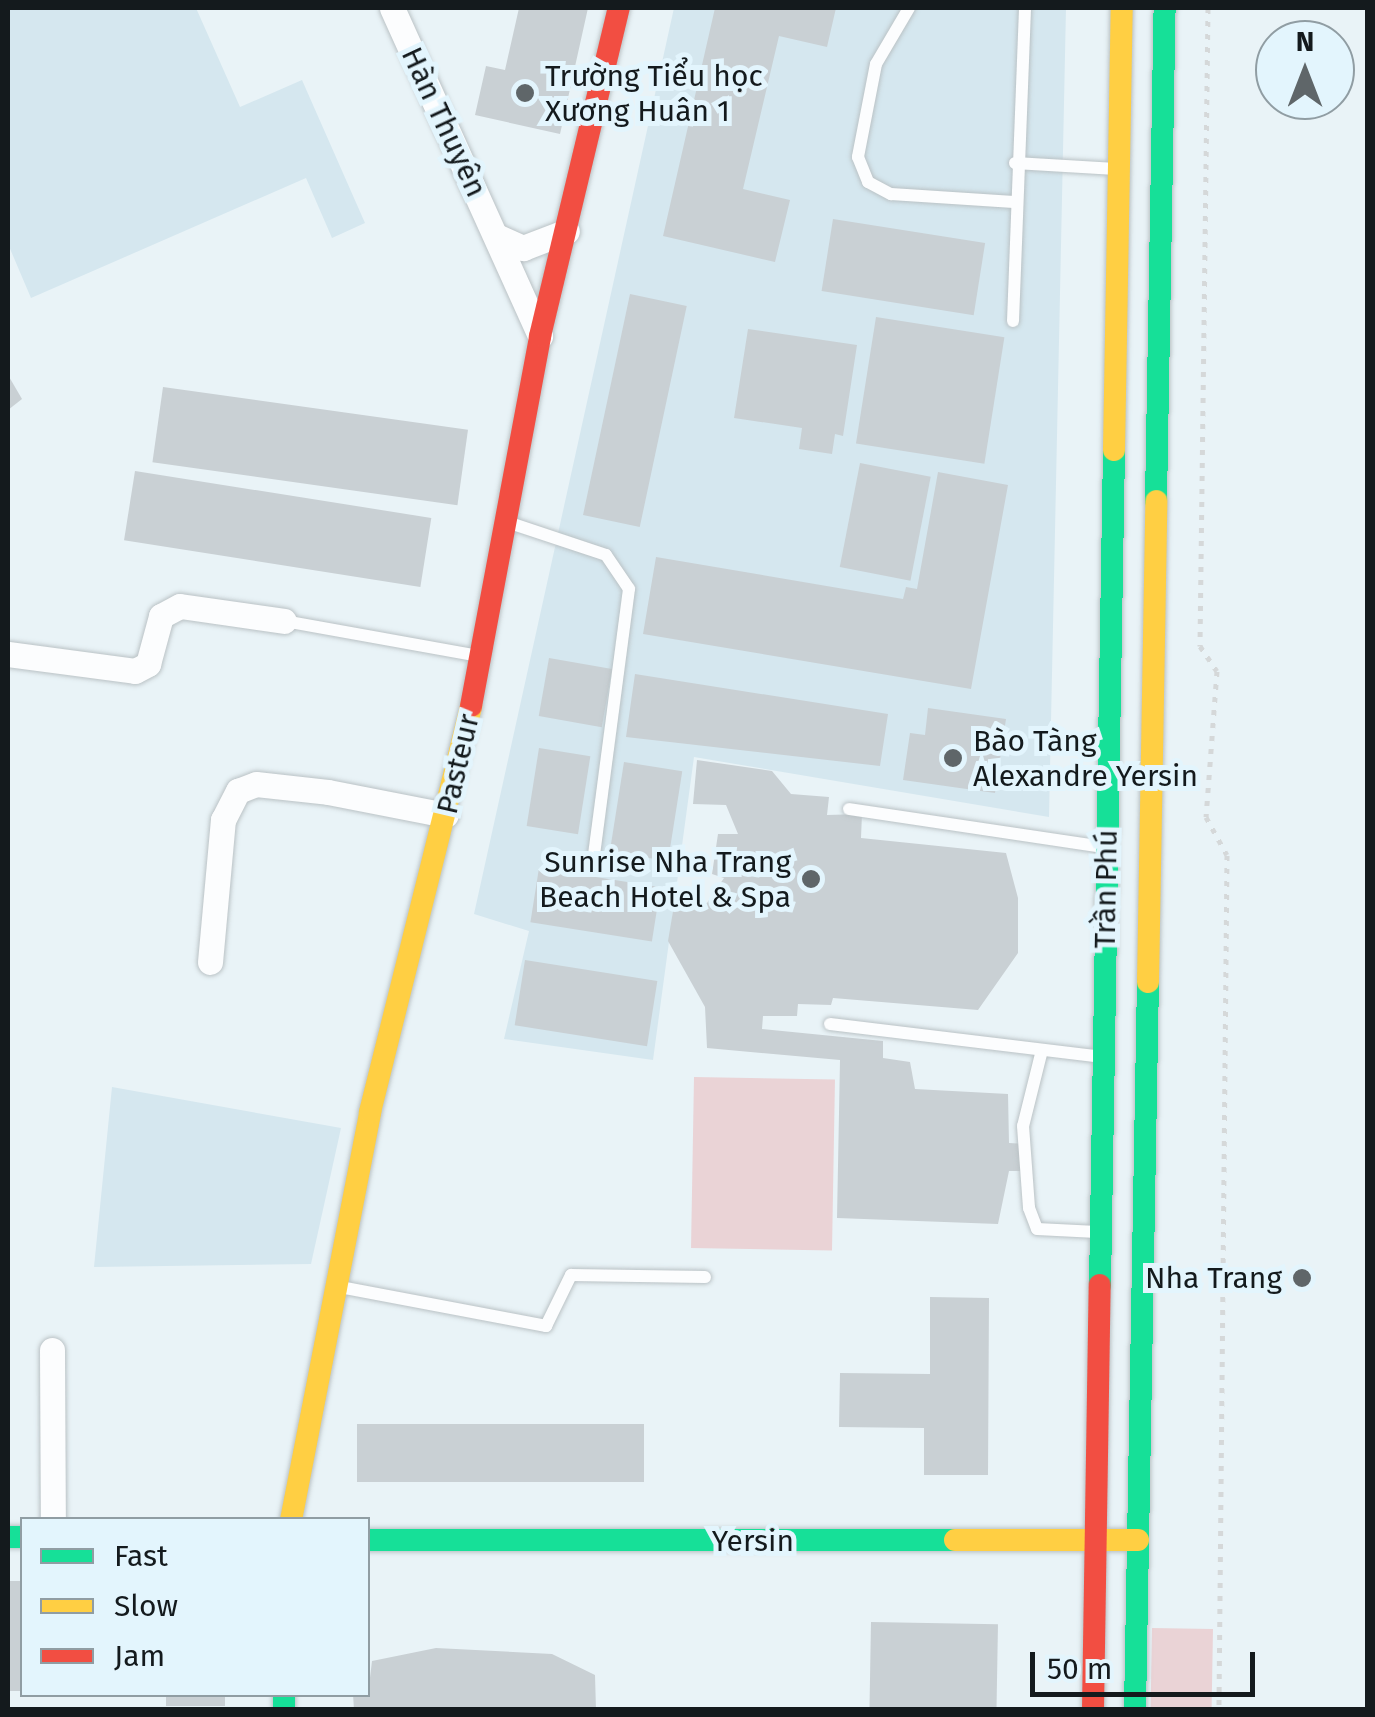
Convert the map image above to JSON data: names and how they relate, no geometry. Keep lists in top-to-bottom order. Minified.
{"streets":{"main road":["Pasteur","Trần Phú","Yersin"],"street":["Hàn Thuyên"]},"crossings":[["Hàn Thuyên","Pasteur"],["Trần Phú","Yersin"]],"places":["Trường Tiểu học Xương Huân 1","Bào Tàng Alexandre Yersin","Sunrise Nha Trang Beach Hotel & Spa","Nha Trang"],"legend":["Fast","Slow","Jam"],"scale_bar":"50 m","north":"top"}
